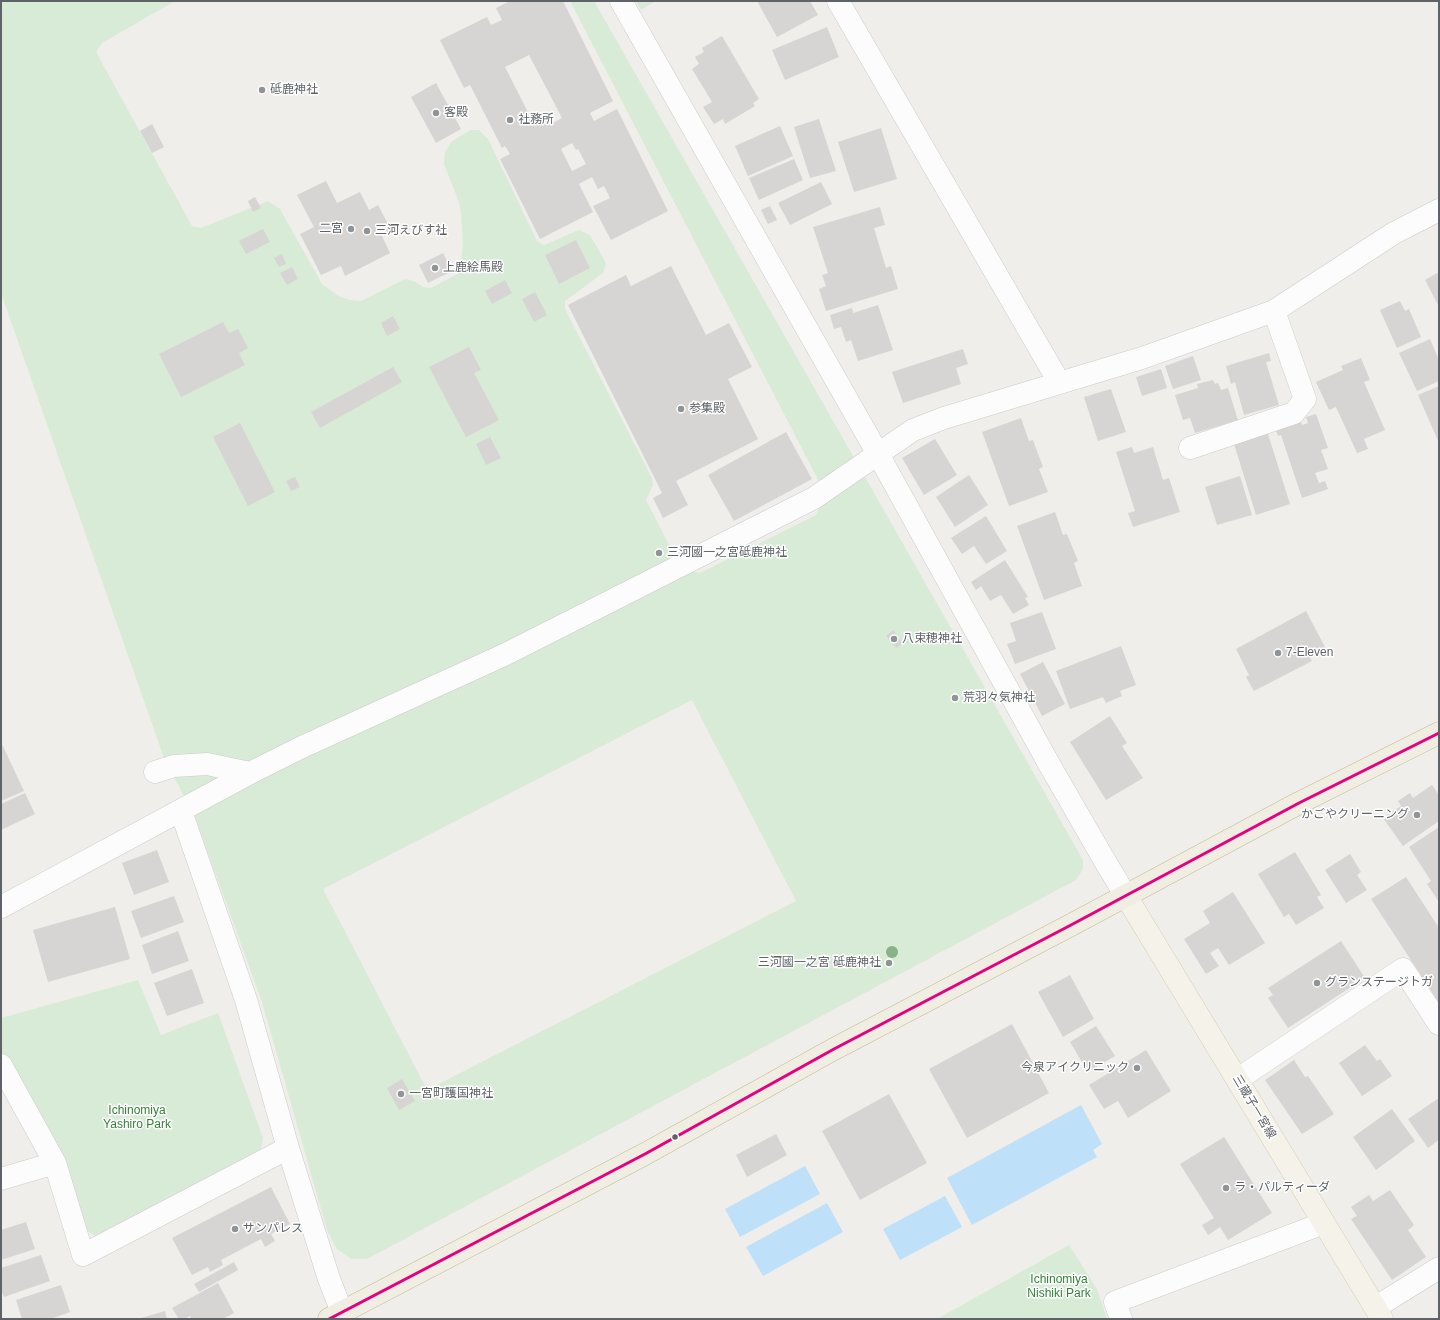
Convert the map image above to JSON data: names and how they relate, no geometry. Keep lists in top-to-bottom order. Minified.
{"streets":{"main road":["三蔵子一宮線"]},"parks":["Ichinomiya Yashiro Park","Ichinomiya Nishiki Park"],"places":["砥鹿神社","客殿","社務所","二宮","三河えびす社","上鹿絵馬殿","参集殿","三河國一之宮砥鹿神社","八束穂神社","7-Eleven","荒羽々気神社","かごやクリーニング","三河國一之宮 砥鹿神社","グランステージトガ","今泉アイクリニック","一宮町護国神社","ラ・パルティーダ","サンパレス"]}
